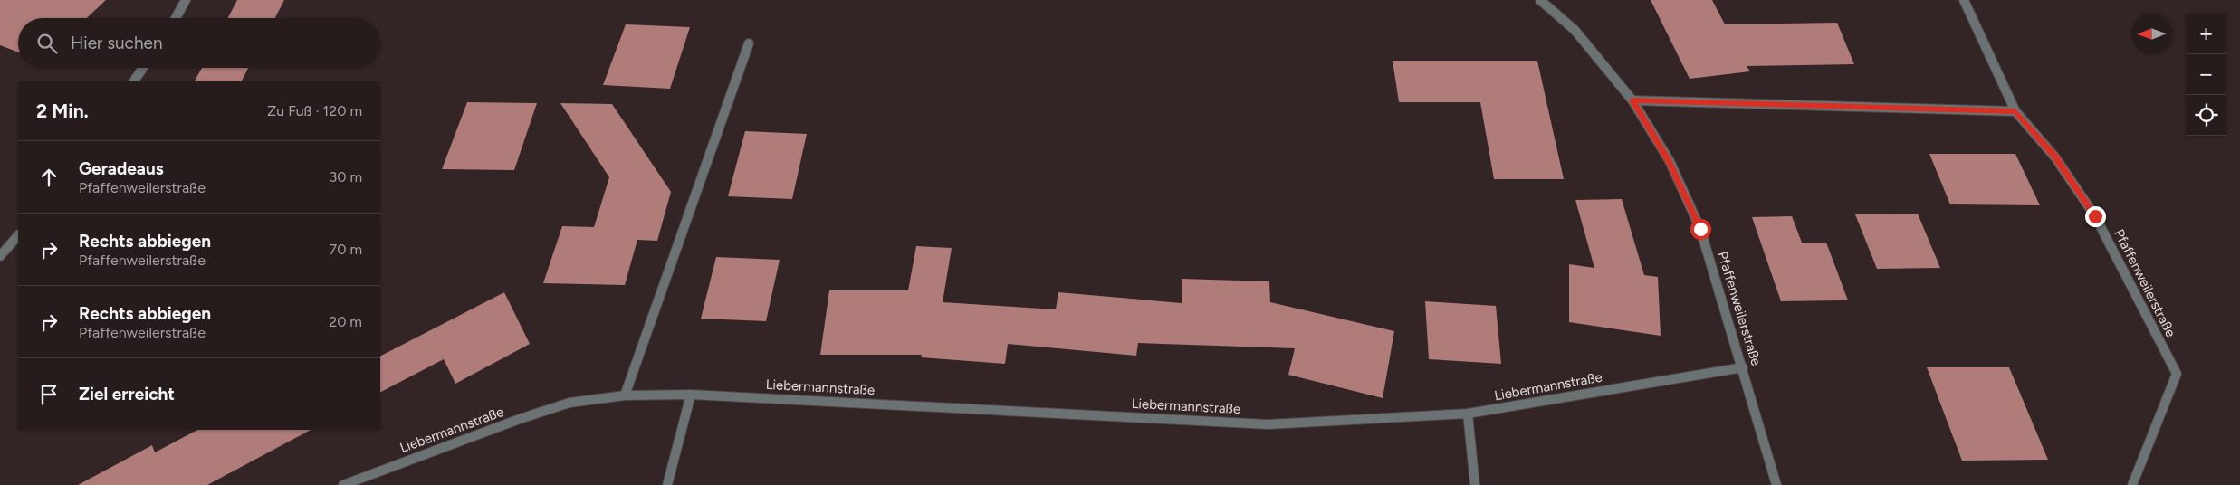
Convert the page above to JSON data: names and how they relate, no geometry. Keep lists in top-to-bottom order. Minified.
{"streets":{"street":["Pfaffenweilerstraße","Liebermannstraße"]},"crossings":[["Pfaffenweilerstraße","Liebermannstraße"]],"north":"left","page":{"map_buttons":["+","−"],"search":"Hier suchen","heading":["2 Min.","Zu Fuß · 120 m"],"list":[["Geradeaus","Pfaffenweilerstraße","30 m"],["Rechts abbiegen","Pfaffenweilerstraße","70 m"],["Rechts abbiegen","Pfaffenweilerstraße","20 m"],"Ziel erreicht"]}}
